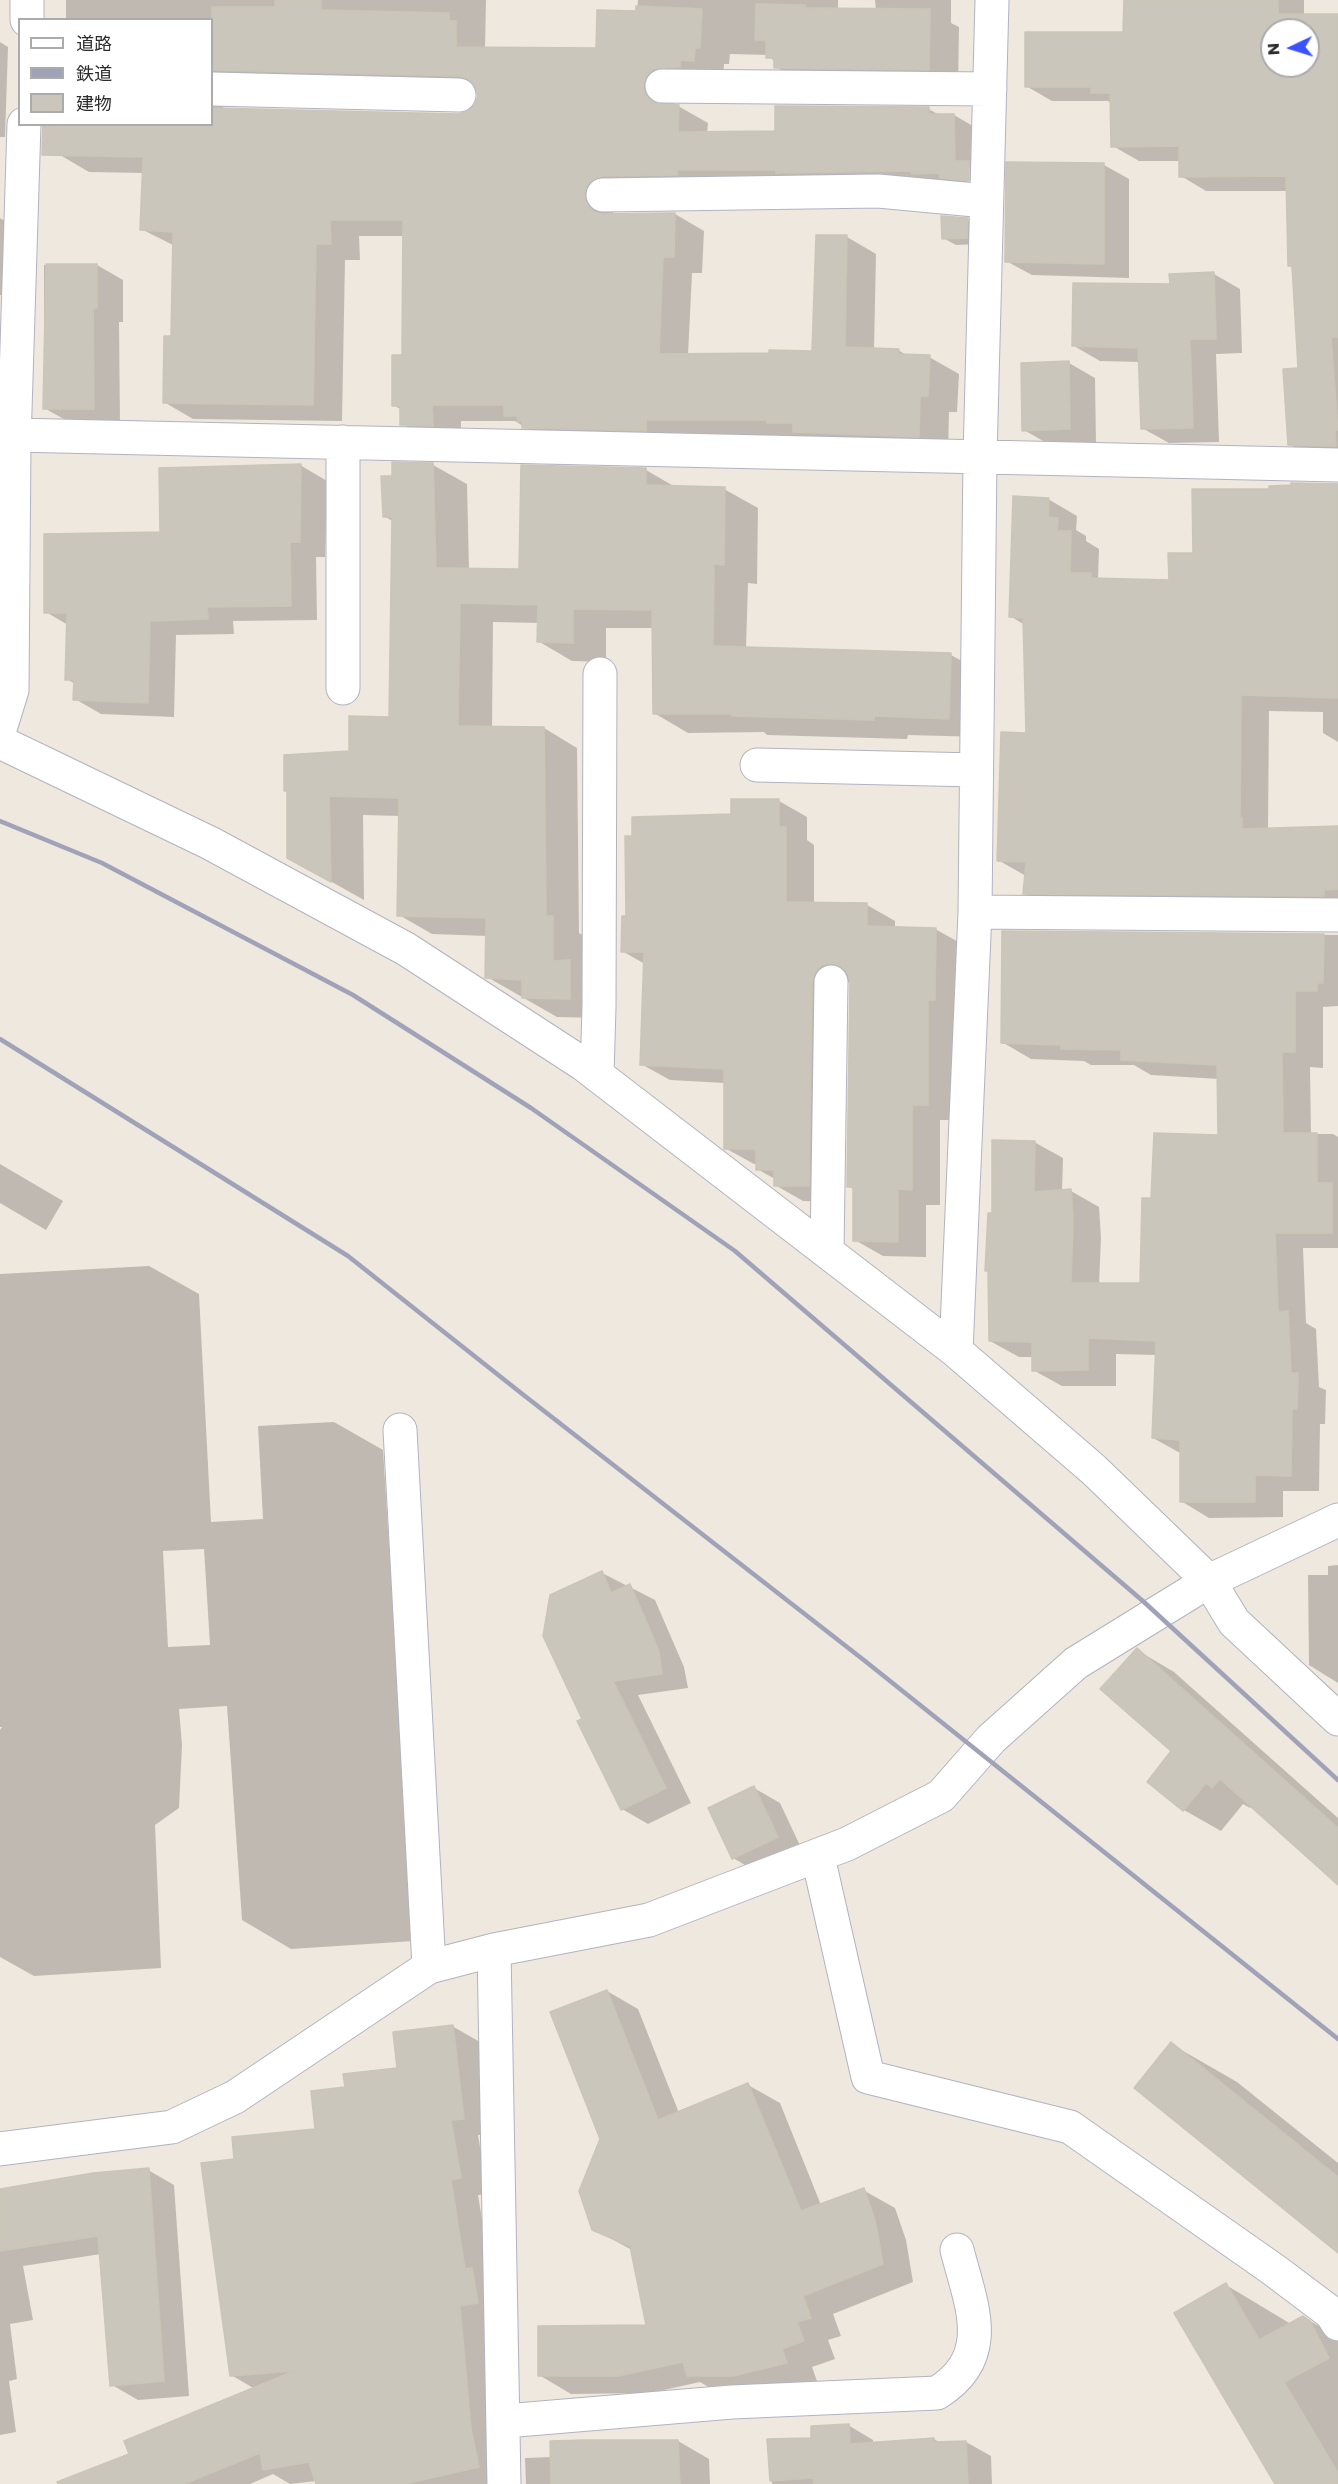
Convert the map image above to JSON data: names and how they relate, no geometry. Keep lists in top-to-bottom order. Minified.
{"legend":["道路","鉄道","建物"],"north":"left"}
